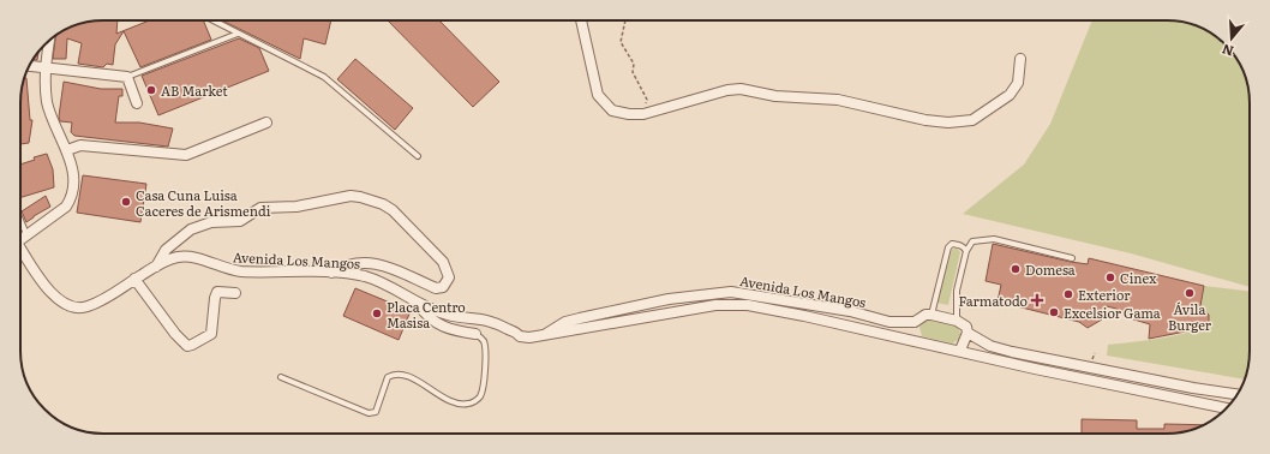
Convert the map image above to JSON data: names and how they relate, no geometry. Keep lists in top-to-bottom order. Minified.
{"streets":{"street":["Avenida Los Mangos"]},"places":{"other":["AB Market","Casa Cuna Luisa Caceres de Arismendi","Domesa","Cinex","Ávila Burger","Exterior","Excelsior Gama","Placa Centro Masisa"],"health":["Farmatodo"]},"north":"bottom"}
